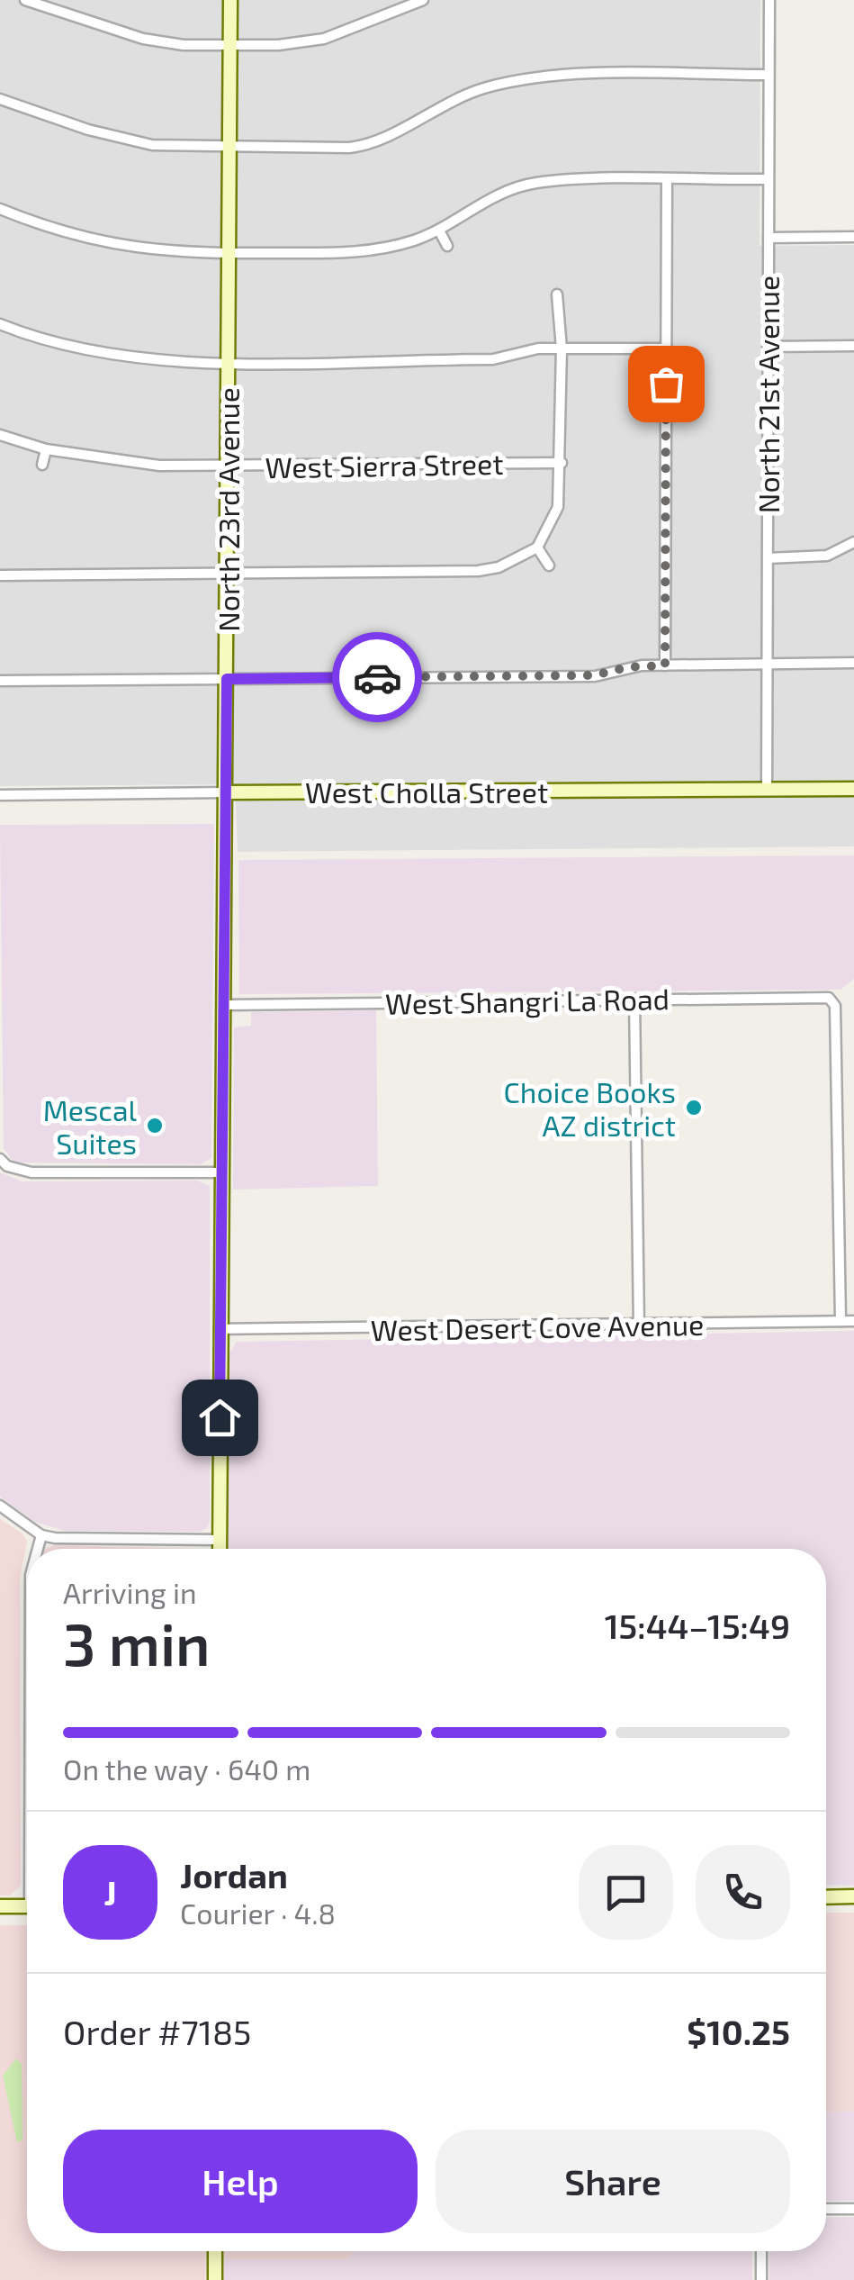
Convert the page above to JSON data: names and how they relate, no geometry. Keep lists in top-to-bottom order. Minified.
{"streets":{"street":["North 21st Avenue","West Sierra Street","North 23rd Avenue","West Cholla Street","West Shangri La Road","West Desert Cove Avenue"]},"crossings":[["North 21st Avenue","West Cholla Street"],["West Sierra Street","North 23rd Avenue"],["North 23rd Avenue","West Cholla Street"],["North 23rd Avenue","West Shangri La Road"],["North 23rd Avenue","West Desert Cove Avenue"],["West Shangri La Road","West Desert Cove Avenue"]],"places":["Choice Books AZ district","Mescal Suites"],"page":{"heading":["3 min","Arriving in","15:44–15:49"],"panel":["Jordan","Courier · 4.8","Order #7185","$10.25"],"bar":"On the way · 640 m","round":"J","buttons":["Help","Share"]}}
